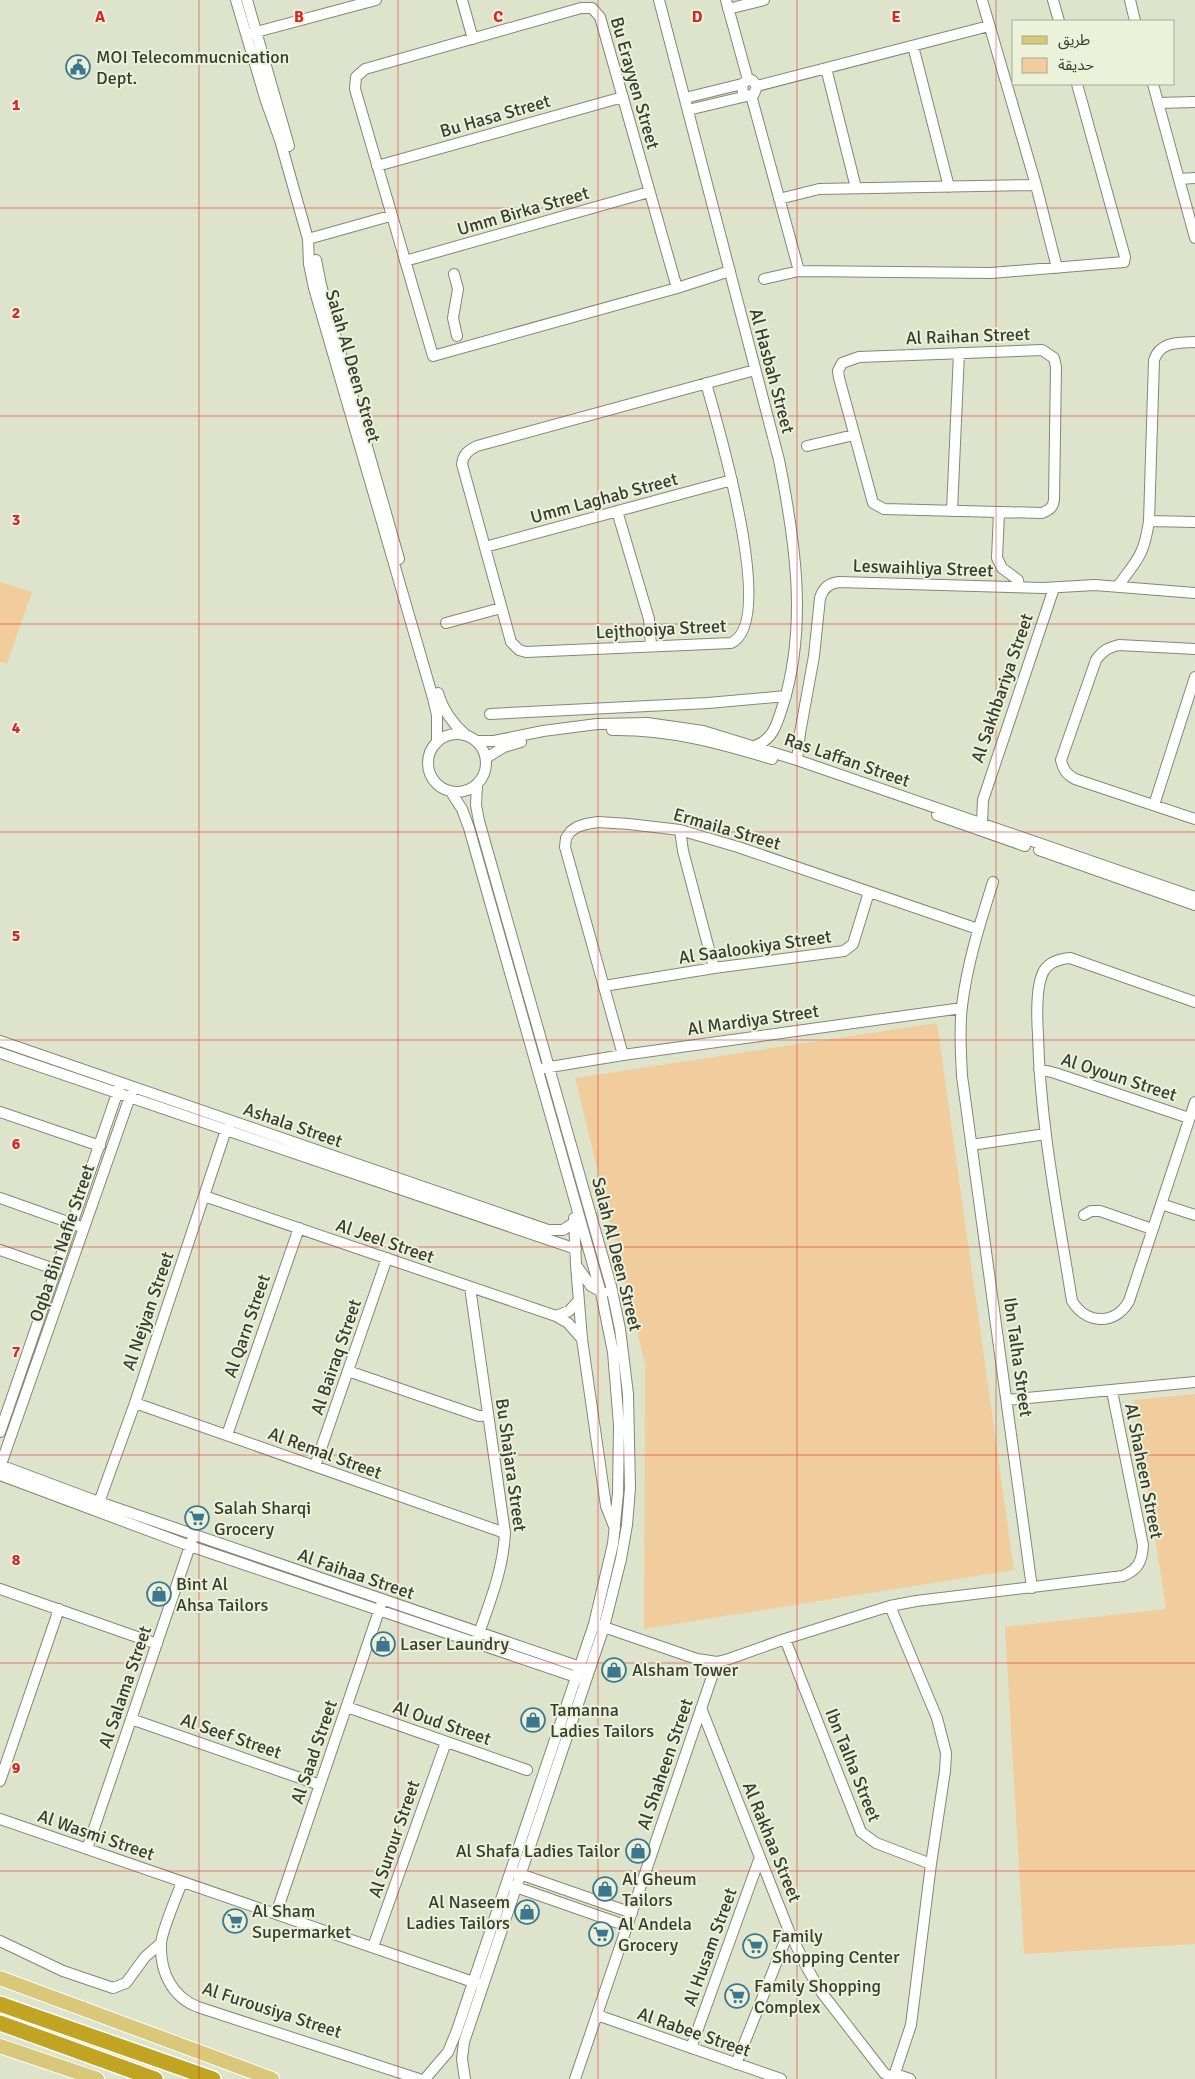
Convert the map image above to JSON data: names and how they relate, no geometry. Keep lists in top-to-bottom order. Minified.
{"streets":{"street":["Bu Erayyen Street","Bu Hasa Street","Umm Birka Street","Al Raihan Street","Salah Al Deen Street","Al Hasbah Street","Umm Laghab Street","Leswaihliya Street","Lejthooiya Street","Al Sakhbariya Street","Ras Laffan Street","Ermaila Street","Al Saalookiya Street","Al Mardiya Street","Al Oyoun Street","Ashala Street","Al Jeel Street","Oqba Bin Nafie Street","Al Nejyan Street","Al Qarn Street","Al Bairaq Street","Ibn Talha Street","Al Remal Street","Bu Shajara Street","Al Shaheen Street","Al Faihaa Street","Al Salama Street","Al Oud Street","Al Seef Street","Al Saad Street","Al Wasmi Street","Al Surour Street","Al Rakhaa Street","Al Husam Street","Al Furousiya Street","Al Rabee Street"]},"crossings":[["Bu Erayyen Street","Bu Hasa Street"],["Bu Erayyen Street","Umm Birka Street"],["Bu Erayyen Street","Al Hasbah Street"],["Salah Al Deen Street","Ras Laffan Street"],["Salah Al Deen Street","Al Mardiya Street"],["Salah Al Deen Street","Ashala Street"],["Salah Al Deen Street","Al Jeel Street"],["Salah Al Deen Street","Al Faihaa Street"],["Salah Al Deen Street","Al Wasmi Street"],["Al Hasbah Street","Lejthooiya Street"],["Al Hasbah Street","Ras Laffan Street"],["Umm Laghab Street","Lejthooiya Street"],["Leswaihliya Street","Al Sakhbariya Street"],["Leswaihliya Street","Ras Laffan Street"],["Al Sakhbariya Street","Ras Laffan Street"],["Ermaila Street","Al Saalookiya Street"],["Ermaila Street","Al Mardiya Street"],["Ermaila Street","Ibn Talha Street"],["Al Mardiya Street","Ibn Talha Street"],["Ashala Street","Oqba Bin Nafie Street"],["Ashala Street","Al Nejyan Street"],["Al Jeel Street","Al Nejyan Street"],["Al Jeel Street","Al Qarn Street"],["Al Jeel Street","Al Bairaq Street"],["Al Jeel Street","Bu Shajara Street"],["Oqba Bin Nafie Street","Al Faihaa Street"],["Al Nejyan Street","Al Remal Street"],["Al Nejyan Street","Al Faihaa Street"],["Al Qarn Street","Al Remal Street"],["Al Bairaq Street","Al Remal Street"],["Ibn Talha Street","Al Shaheen Street"],["Al Remal Street","Bu Shajara Street"],["Bu Shajara Street","Al Faihaa Street"],["Al Shaheen Street","Al Rakhaa Street"],["Al Shaheen Street","Al Rabee Street"],["Al Faihaa Street","Al Salama Street"],["Al Faihaa Street","Al Saad Street"],["Al Salama Street","Al Seef Street"],["Al Salama Street","Al Wasmi Street"],["Al Oud Street","Al Saad Street"],["Al Oud Street","Al Surour Street"],["Al Seef Street","Al Saad Street"],["Al Saad Street","Al Wasmi Street"],["Al Wasmi Street","Al Surour Street"],["Al Rakhaa Street","Al Husam Street"],["Al Husam Street","Al Rabee Street"]],"places":{"public building":["MOI Telecommucnication Dept."],"supermarket":["Salah Sharqi Grocery","Al Sham Supermarket","Al Andela Grocery","Family Shopping Center","Family Shopping Complex"],"shop":["Bint Al Ahsa Tailors","Laser Laundry","Alsham Tower","Tamanna Ladies Tailors","Al Shafa Ladies Tailor","Al Gheum Tailors","Al Naseem Ladies Tailors"]},"legend":["طريق","حديقة"],"grid":{"columns":["A","B","C","D","E"],"rows":["1","2","3","4","5","6","7","8","9"]}}
